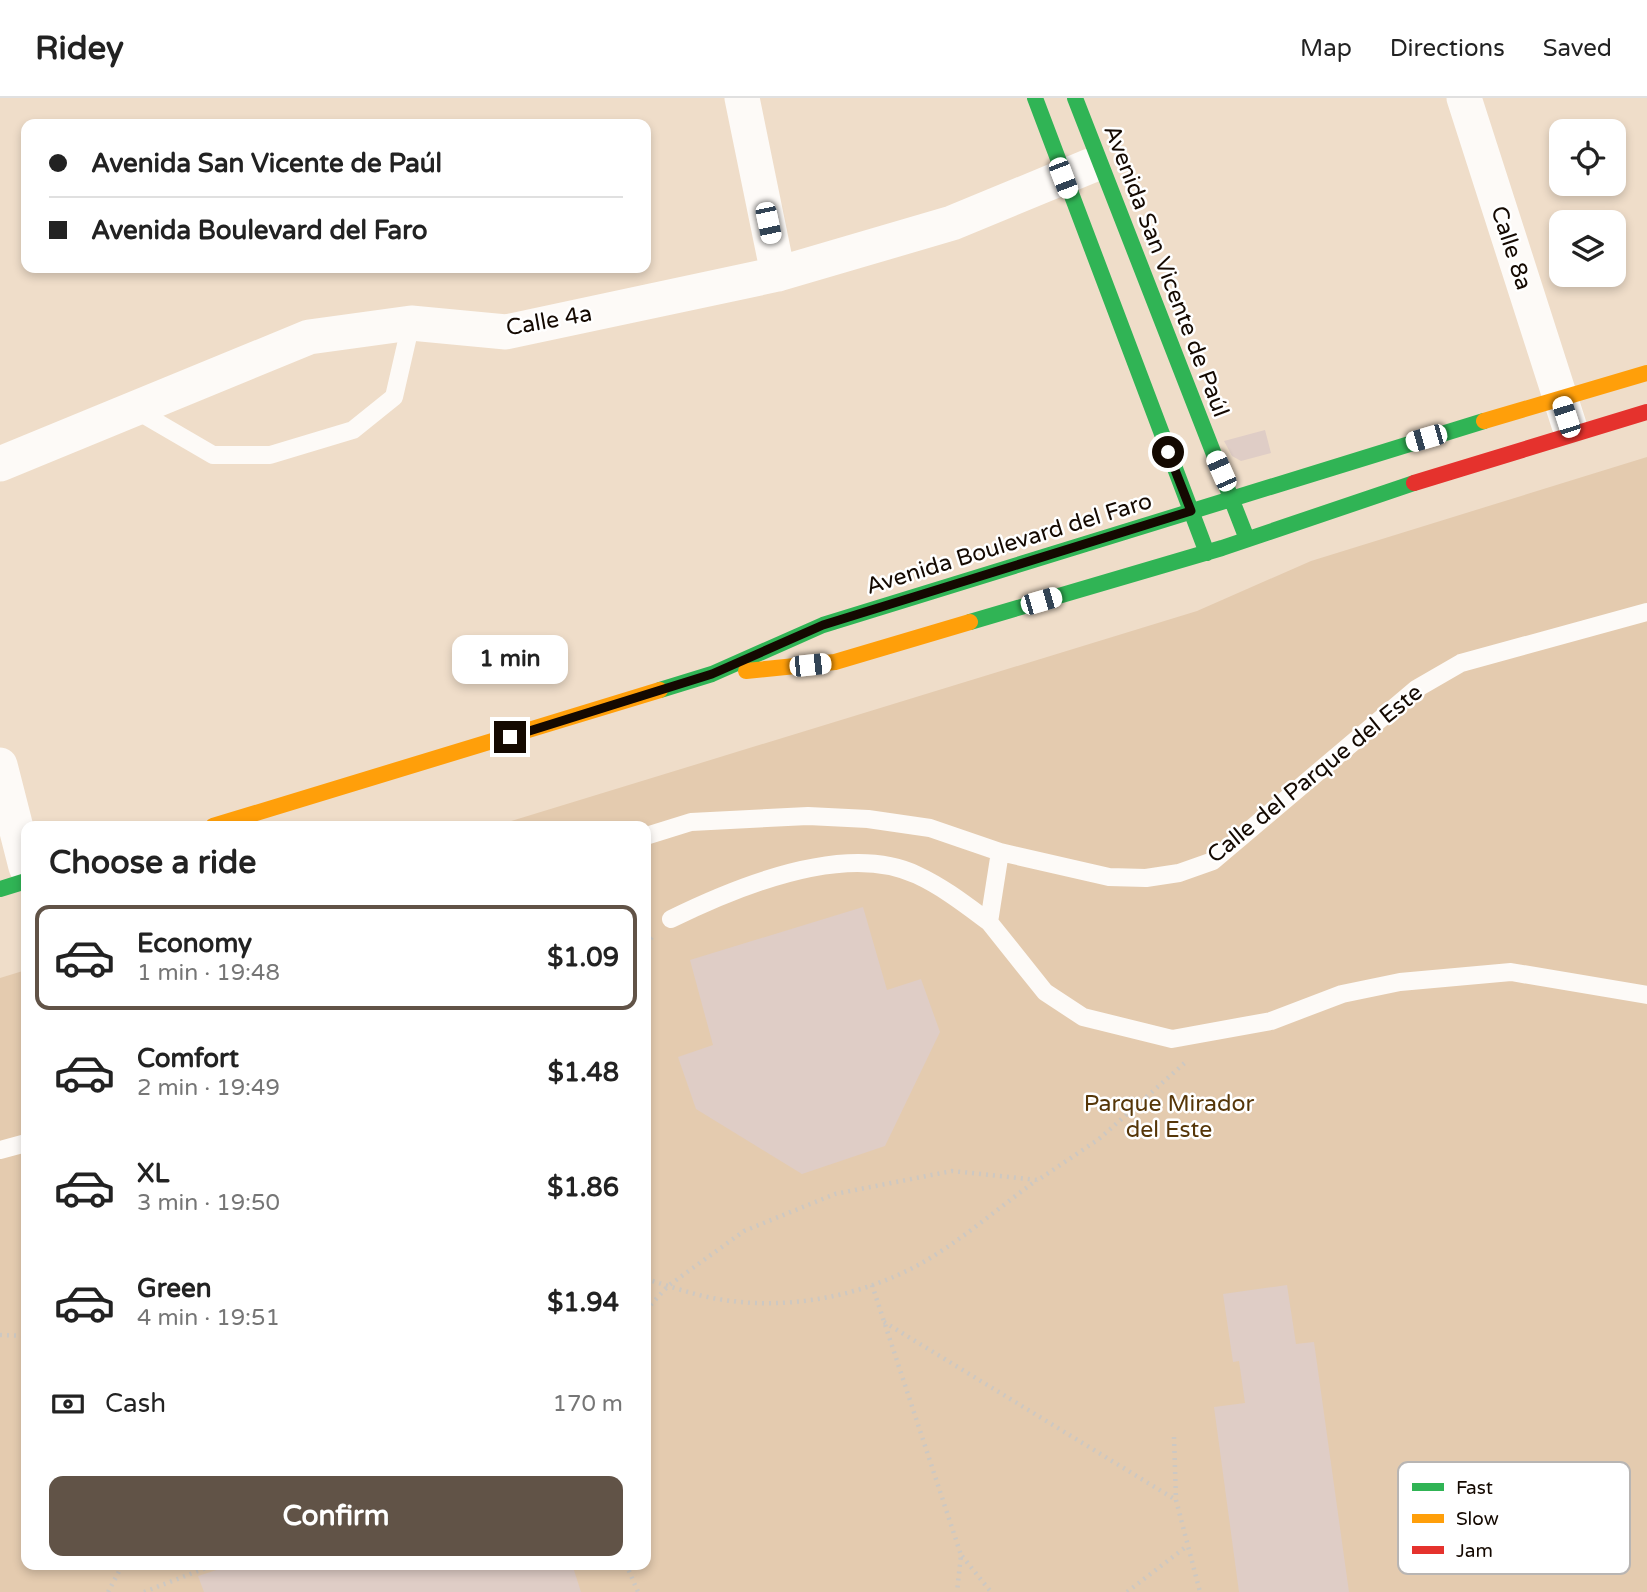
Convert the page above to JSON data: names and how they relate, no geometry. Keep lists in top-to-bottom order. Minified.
{"streets":{"street":["Calle 8a","Avenida San Vicente de Paúl","Calle 4a","Avenida Boulevard del Faro"],"lane":["Calle del Parque del Este"]},"crossings":[["Calle 8a","Avenida Boulevard del Faro"],["Avenida San Vicente de Paúl","Calle 4a"],["Avenida San Vicente de Paúl","Avenida Boulevard del Faro"]],"parks":["Parque Mirador del Este"],"legend":["Fast","Slow","Jam"],"page":{"header":"Ridey","nav":["Map","Directions","Saved"],"banner":["Avenida San Vicente de Paúl","Avenida Boulevard del Faro"],"bubble":"1 min","heading":"Choose a ride","list":[{"name":"Economy","note":"1 min · 19:48","value":"$1.09"},{"name":"Comfort","note":"2 min · 19:49","value":"$1.48"},{"name":"XL","note":"3 min · 19:50","value":"$1.86"},{"name":"Green","note":"4 min · 19:51","value":"$1.94"}],"pay":["Cash","170 m"],"buttons":"Confirm"}}
